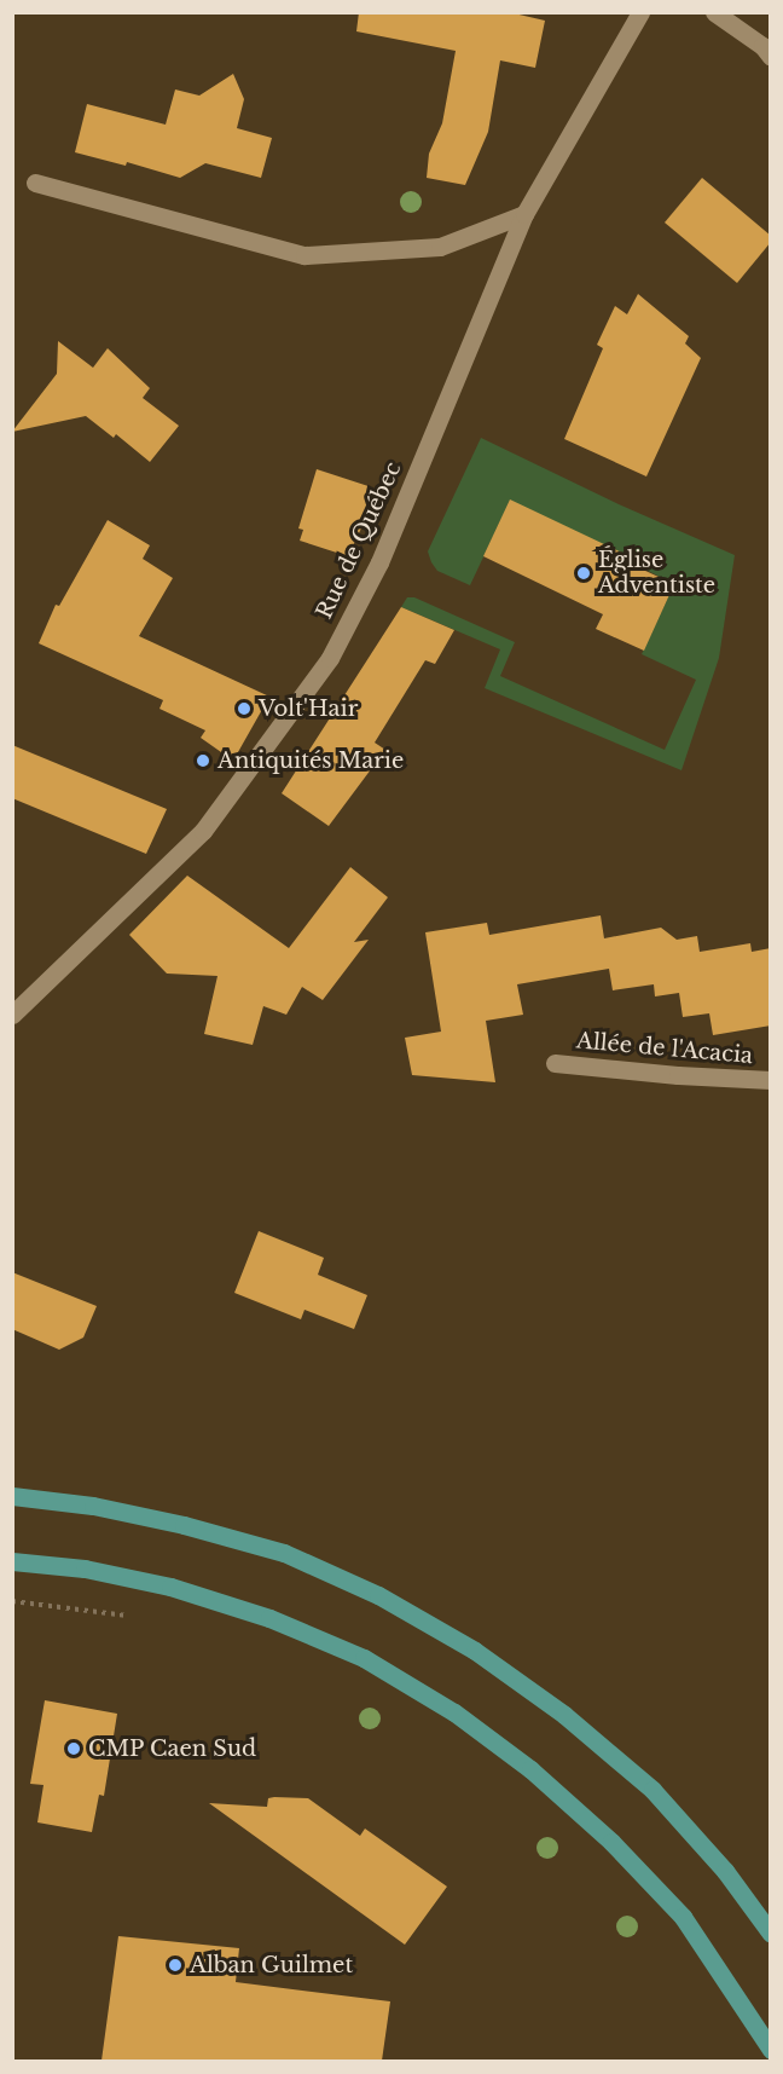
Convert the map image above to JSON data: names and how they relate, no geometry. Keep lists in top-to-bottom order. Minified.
{"streets":{"street":["Rue de Québec","Allée de l'Acacia"]},"places":["Église Adventiste","Volt'Hair","Antiquités Marie","CMP Caen Sud","Alban Guilmet"]}
